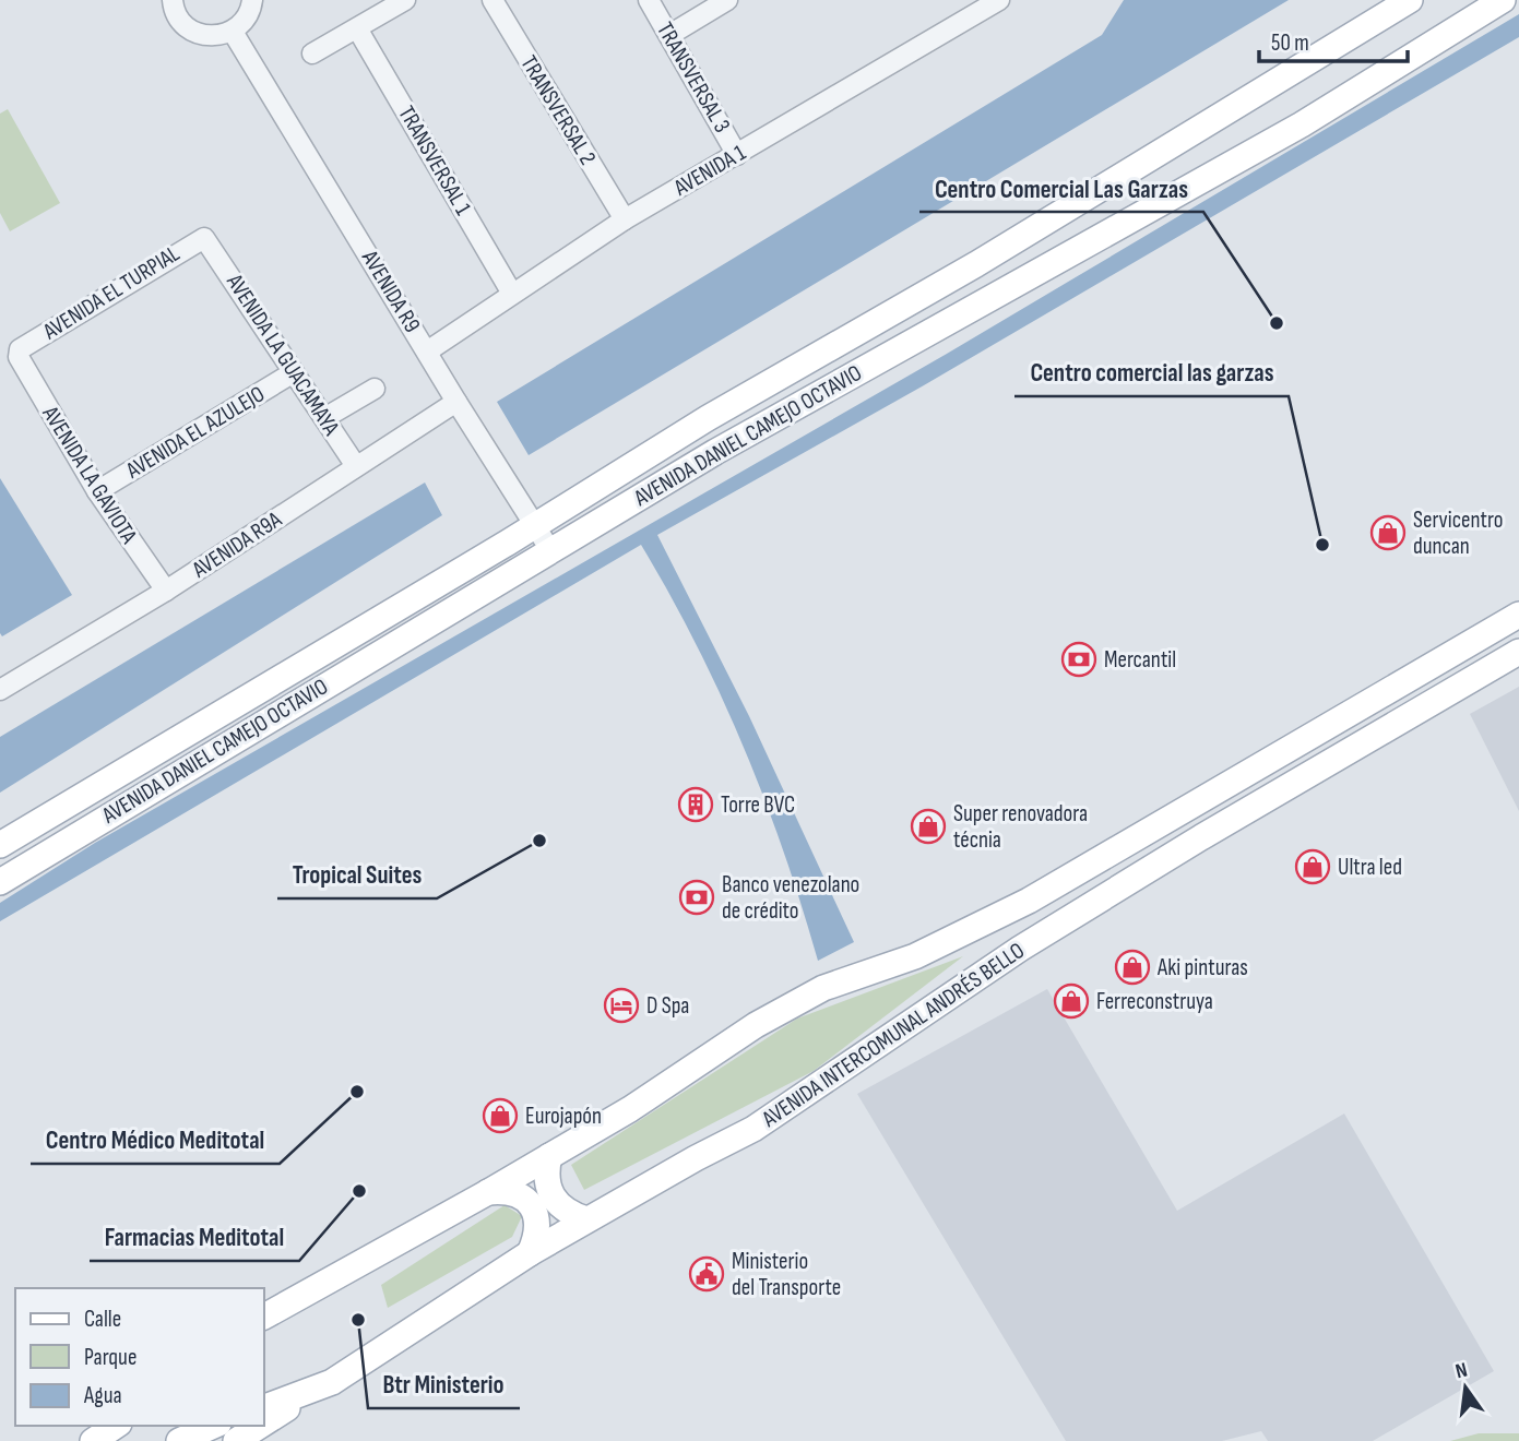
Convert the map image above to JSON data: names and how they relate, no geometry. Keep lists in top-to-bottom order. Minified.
{"streets":{"main road":["AVENIDA DANIEL CAMEJO OCTAVIO","AVENIDA INTERCOMUNAL ANDRÉS BELLO"],"street":["TRANSVERSAL 3","TRANSVERSAL 2","TRANSVERSAL 1","AVENIDA 1","AVENIDA R9","AVENIDA EL TURPIAL","AVENIDA LA GUACAMAYA","AVENIDA EL AZULEJO","AVENIDA LA GAVIOTA","AVENIDA R9A"]},"crossings":[["TRANSVERSAL 3","AVENIDA 1"],["TRANSVERSAL 2","AVENIDA 1"],["TRANSVERSAL 1","AVENIDA 1"],["AVENIDA 1","AVENIDA R9"],["AVENIDA R9","AVENIDA DANIEL CAMEJO OCTAVIO"],["AVENIDA R9","AVENIDA R9A"],["AVENIDA EL TURPIAL","AVENIDA LA GUACAMAYA"],["AVENIDA EL TURPIAL","AVENIDA LA GAVIOTA"],["AVENIDA LA GUACAMAYA","AVENIDA EL AZULEJO"],["AVENIDA LA GUACAMAYA","AVENIDA R9A"],["AVENIDA EL AZULEJO","AVENIDA LA GAVIOTA"],["AVENIDA LA GAVIOTA","AVENIDA R9A"]],"places":{"other":["Centro Comercial Las Garzas","Centro comercial las garzas","Tropical Suites","Centro Médico Meditotal","Farmacias Meditotal","Btr Ministerio"],"shop":["Servicentro duncan","Super renovadora técnia","Ultra led","Aki pinturas","Ferreconstruya","Eurojapón"],"bank":["Mercantil","Banco venezolano de crédito"],"building":["Torre BVC"],"hotel":["D Spa"],"public building":["Ministerio del Transporte"]},"legend":["Calle","Parque","Agua"],"scale_bar":"50 m","north":"top"}
